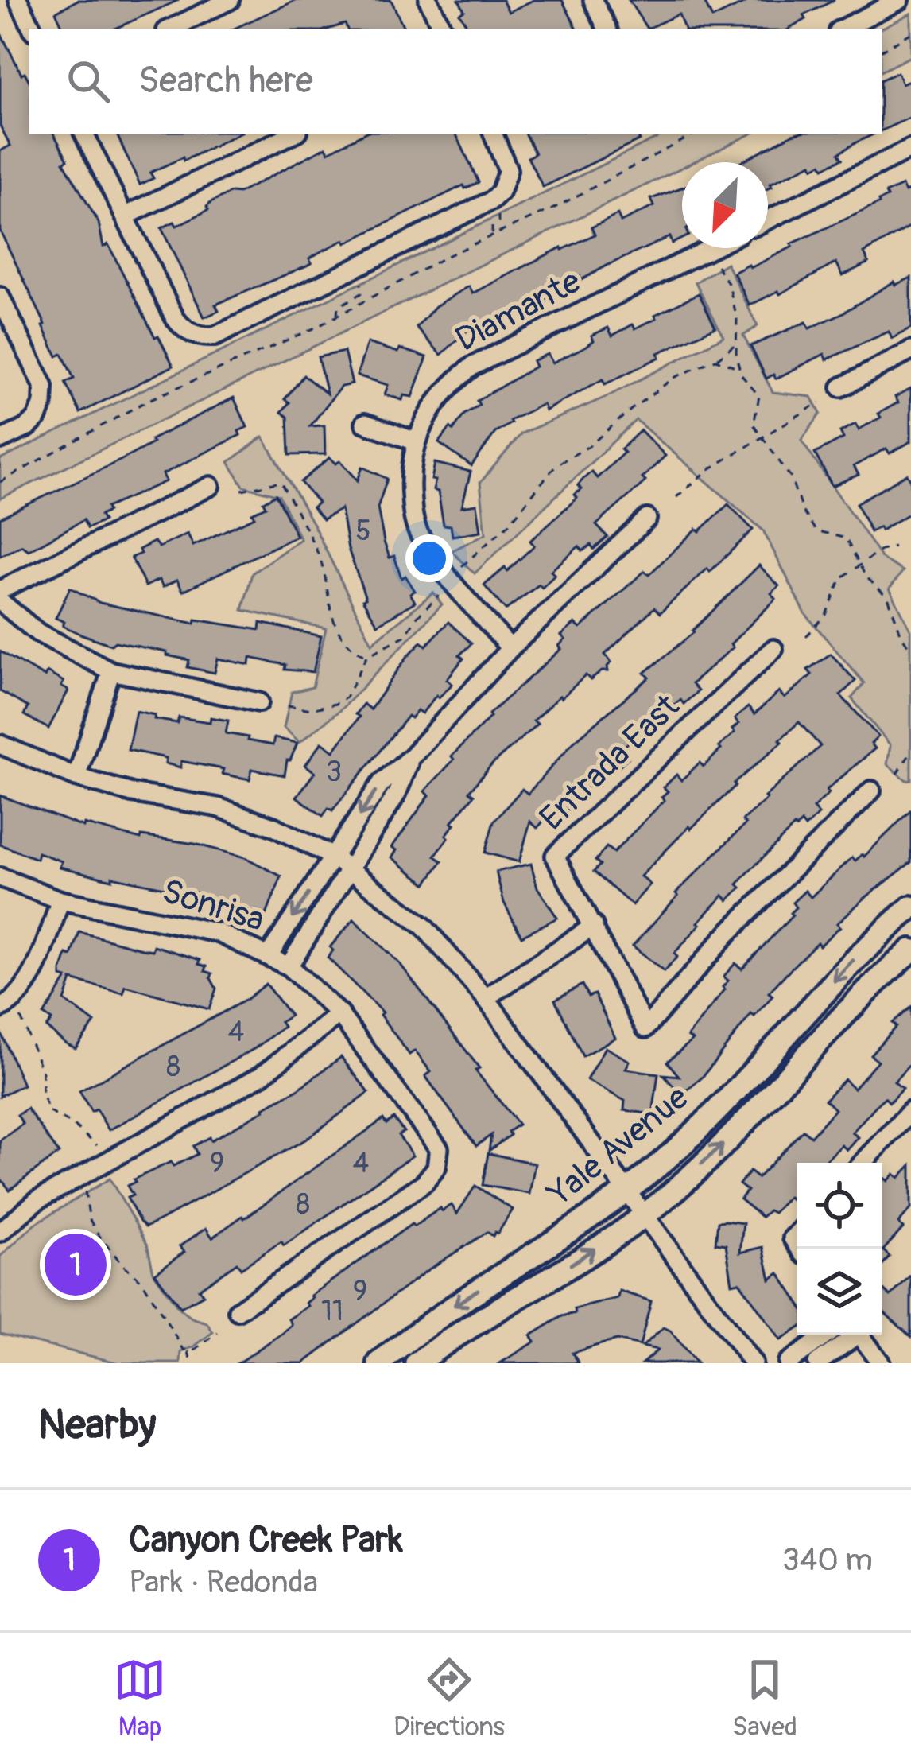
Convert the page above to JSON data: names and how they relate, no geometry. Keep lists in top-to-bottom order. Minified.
{"streets":{"main road":["Yale Avenue"],"street":["Diamante","Entrada East","Sonrisa"]},"house_numbers":["5","3","4","8","9","4","8","9","11"],"north":"bottom left","page":{"search":"Search here","pins":"1","heading":"Nearby","list":[{"mark":"1","name":"Canyon Creek Park","note":"Park · Redonda","value":"340 m"}],"nav":["Map","Directions","Saved"]}}
